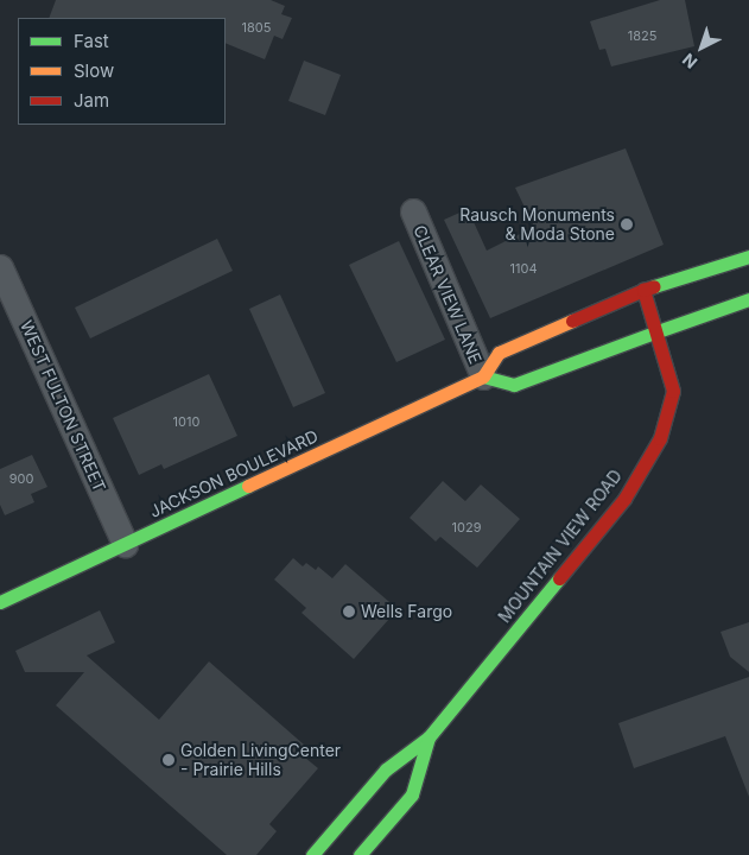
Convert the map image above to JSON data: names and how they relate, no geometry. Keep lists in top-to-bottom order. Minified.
{"streets":{"main road":["JACKSON BOULEVARD","MOUNTAIN VIEW ROAD"],"street":["CLEAR VIEW LANE","WEST FULTON STREET"]},"crossings":[["CLEAR VIEW LANE","JACKSON BOULEVARD"],["WEST FULTON STREET","JACKSON BOULEVARD"]],"places":["Rausch Monuments & Moda Stone","Wells Fargo","Golden LivingCenter - Prairie Hills"],"house_numbers":["1805","1825","1104","1010","900","1029"],"legend":["Fast","Slow","Jam"],"north":"bottom left"}
